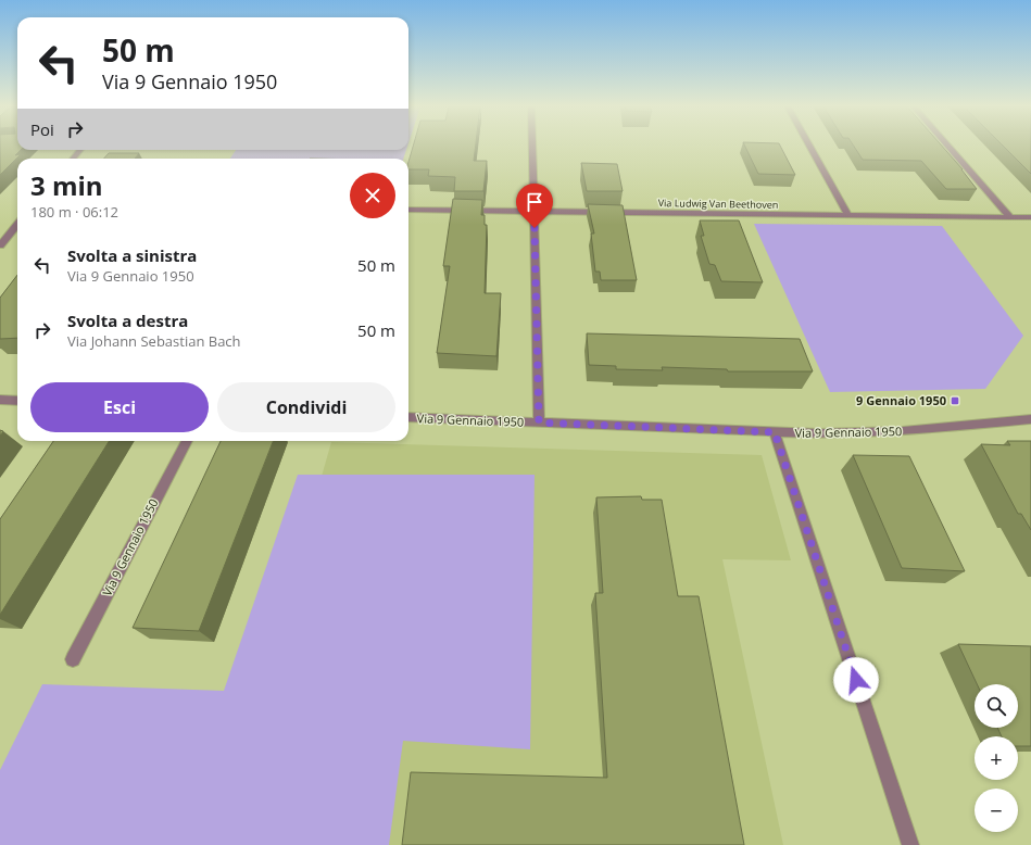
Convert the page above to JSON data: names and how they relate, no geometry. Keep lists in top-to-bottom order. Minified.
{"streets":{"street":["Via Ludwig Van Beethoven","Via 9 Gennaio 1950"]},"places":{"transit":["9 Gennaio 1950"]},"page":{"turn":["50 m","Via 9 Gennaio 1950"],"then":"Poi","heading":["3 min","180 m · 06:12"],"list":[{"name":"Svolta a sinistra","note":"Via 9 Gennaio 1950","value":"50 m"},{"name":"Svolta a destra","note":"Via Johann Sebastian Bach","value":"50 m"}],"buttons":["Esci","Condividi"],"map_buttons":["+","−"]}}
